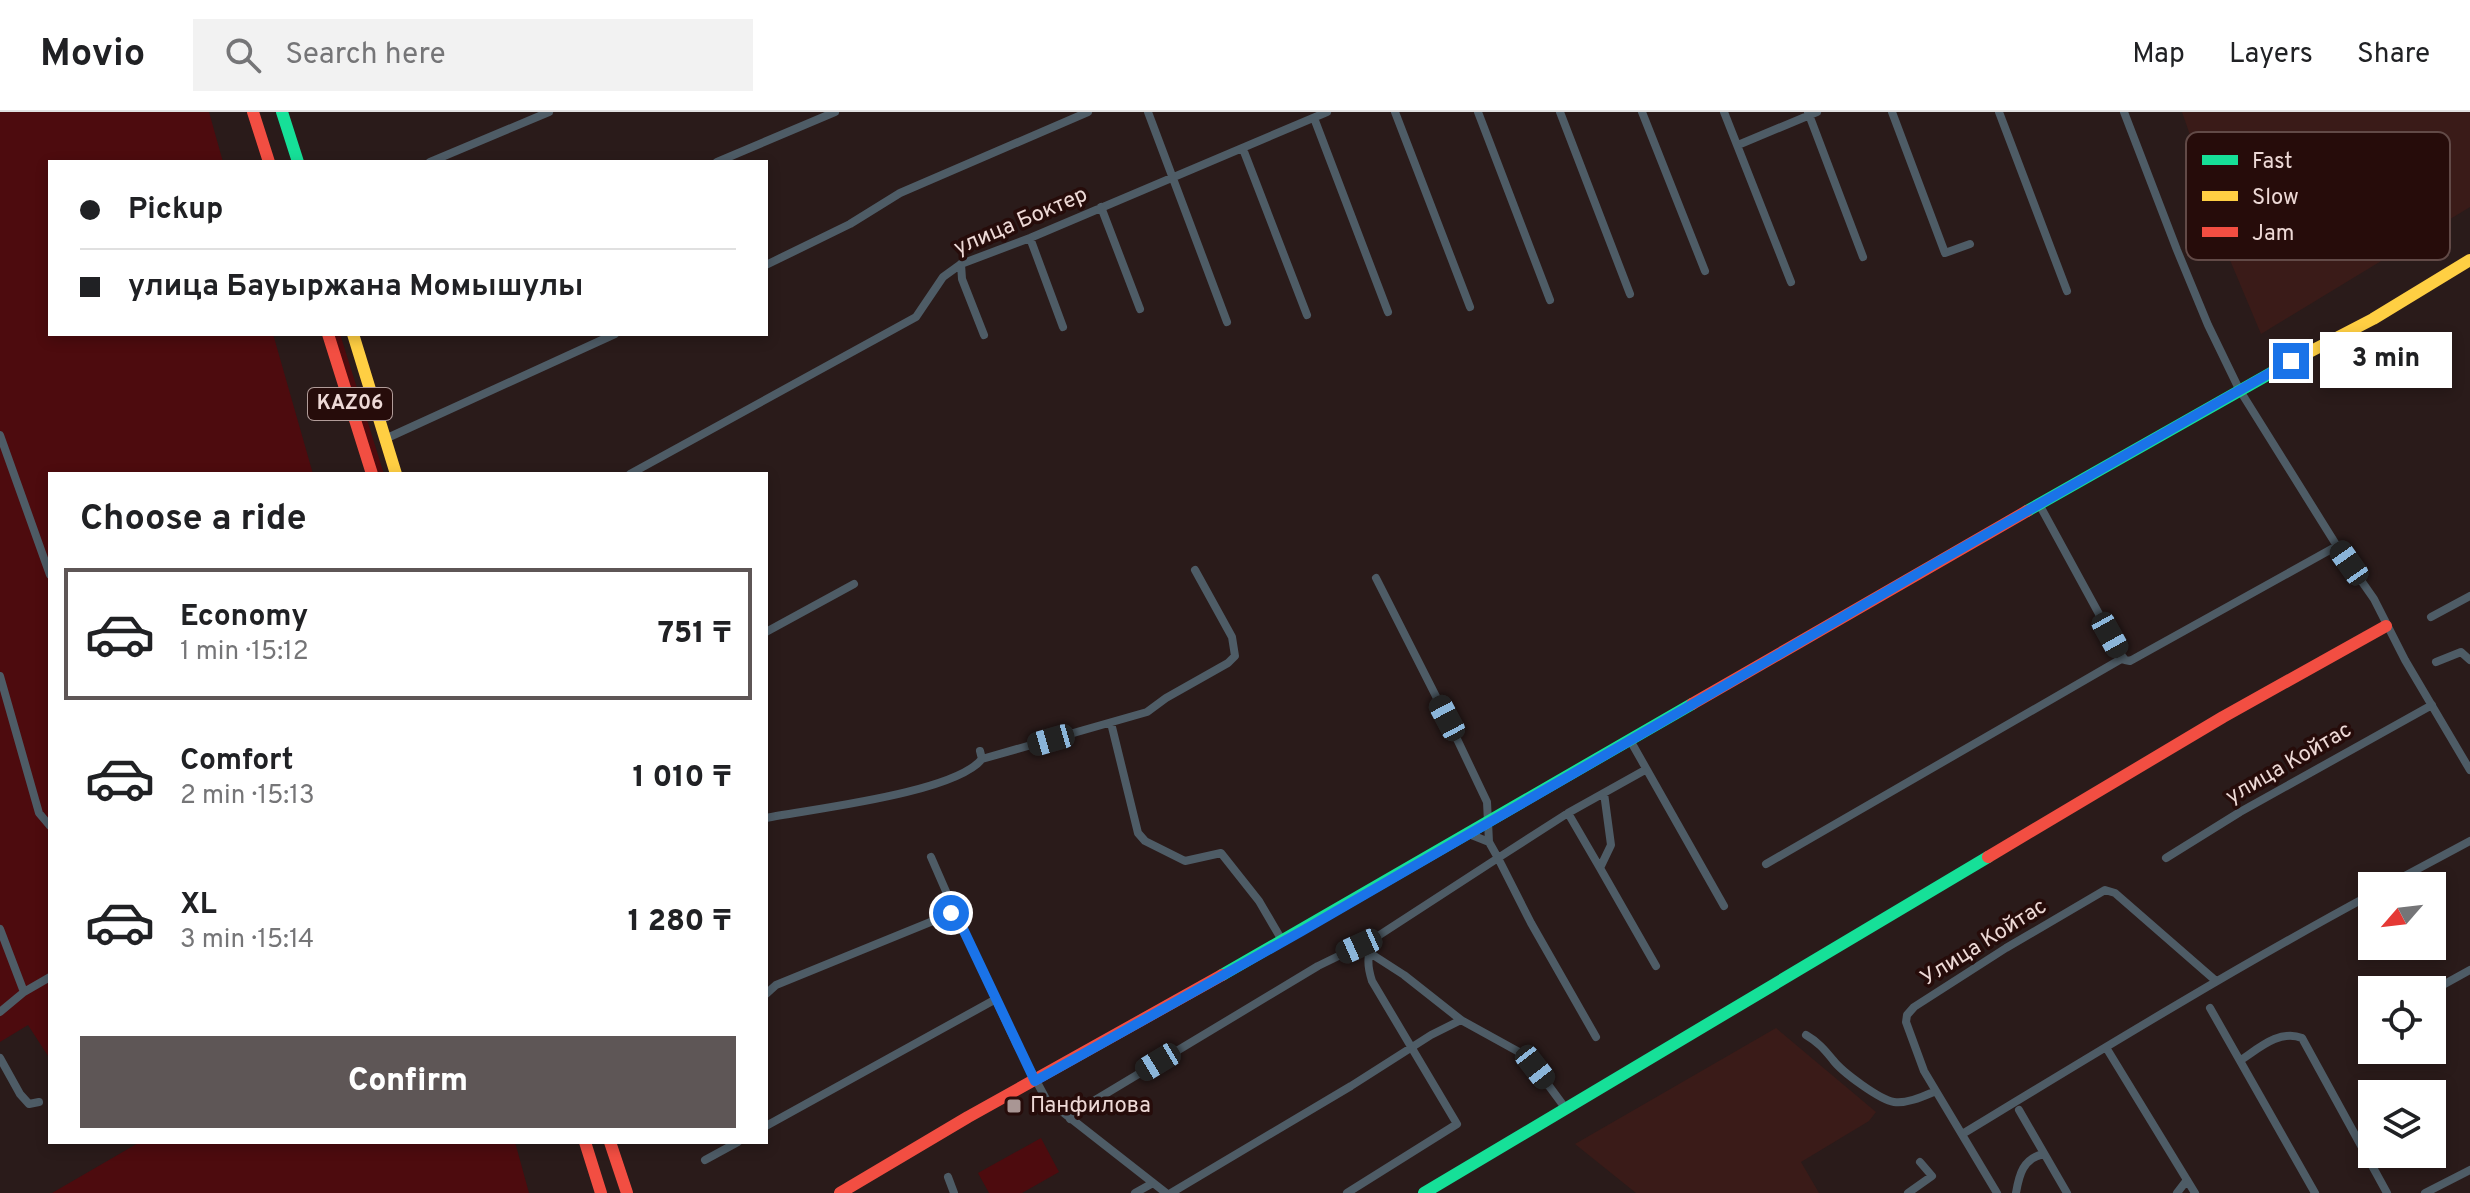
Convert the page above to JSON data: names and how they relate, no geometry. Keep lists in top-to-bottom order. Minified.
{"streets":{"main road":["KАZ06"],"street":["улица Боктер","улица Койтас","Улица Койтас"]},"places":{"transit":["Панфилова"]},"legend":["Fast","Slow","Jam"],"north":"bottom left","page":{"header":"Movio","search":"Search here","nav":["Map","Layers","Share"],"banner":["Pickup","улица Бауыржана Момышулы"],"bubble":"3 min","heading":"Choose a ride","list":[{"name":"Economy","note":"1 min · 15:12","value":"751 ₸"},{"name":"Comfort","note":"2 min · 15:13","value":"1 010 ₸"},{"name":"XL","note":"3 min · 15:14","value":"1 280 ₸"}],"buttons":"Confirm"}}
